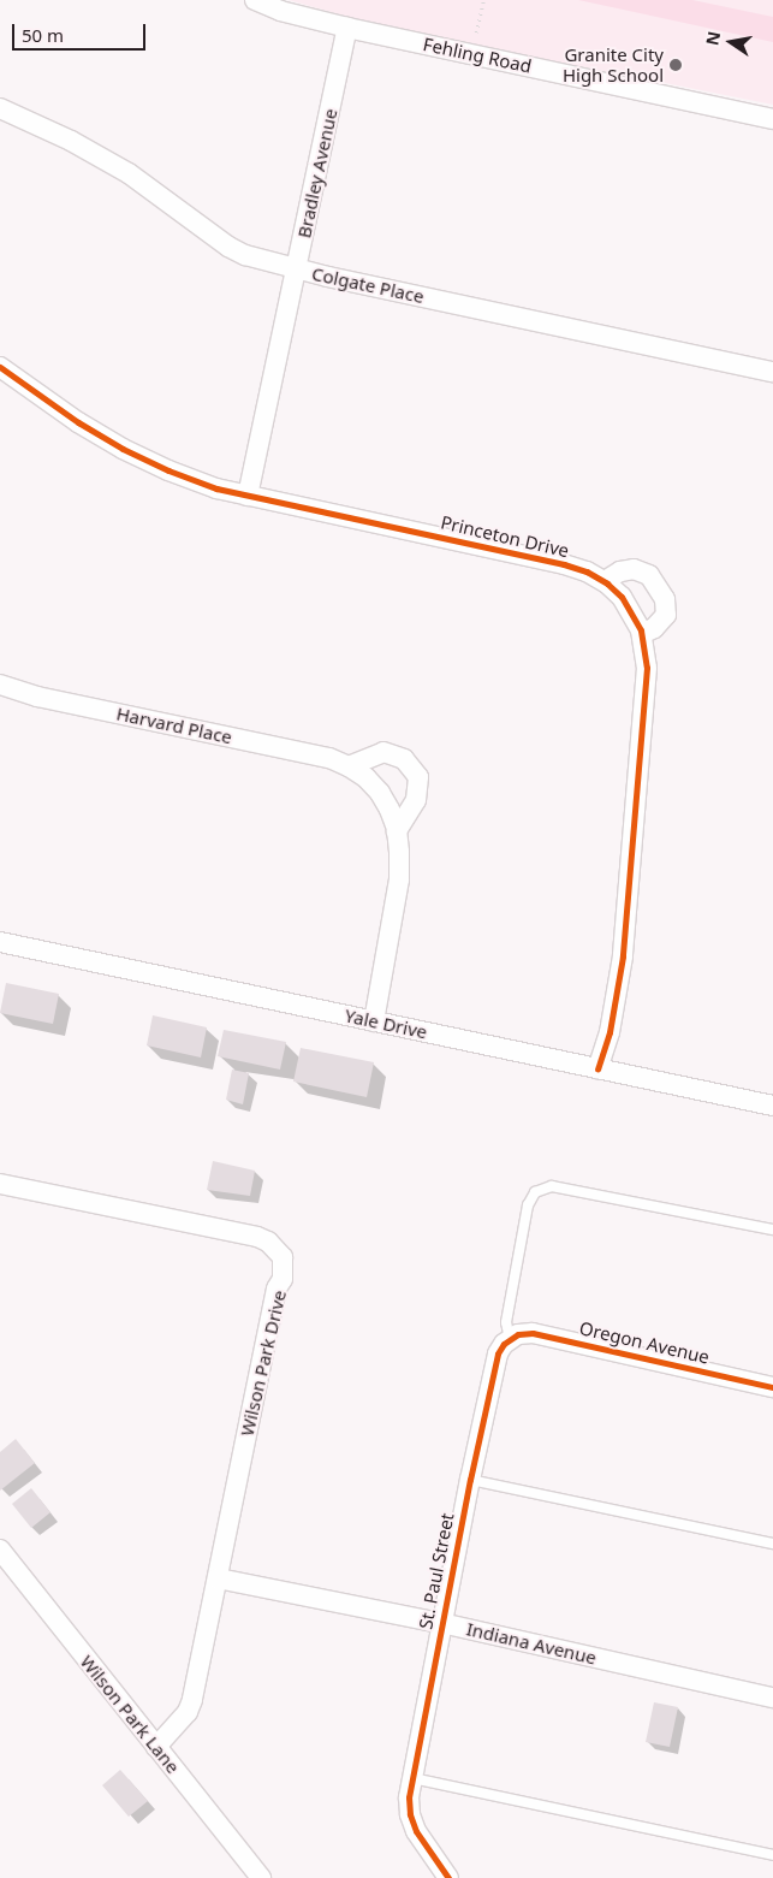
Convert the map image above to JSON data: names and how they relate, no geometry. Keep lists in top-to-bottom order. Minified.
{"streets":{"street":["Fehling Road","Bradley Avenue","Colgate Place","Princeton Drive","Harvard Place","Yale Drive","Oregon Avenue","Wilson Park Drive","St. Paul Street","Indiana Avenue","Wilson Park Lane"]},"crossings":[["Fehling Road","Bradley Avenue"],["Bradley Avenue","Colgate Place"],["Bradley Avenue","Princeton Drive"],["Princeton Drive","Yale Drive"],["Harvard Place","Yale Drive"],["Oregon Avenue","St. Paul Street"],["Wilson Park Drive","Indiana Avenue"],["Wilson Park Drive","Wilson Park Lane"],["St. Paul Street","Indiana Avenue"]],"places":["Granite City High School"],"scale_bar":"50 m","north":"left"}
